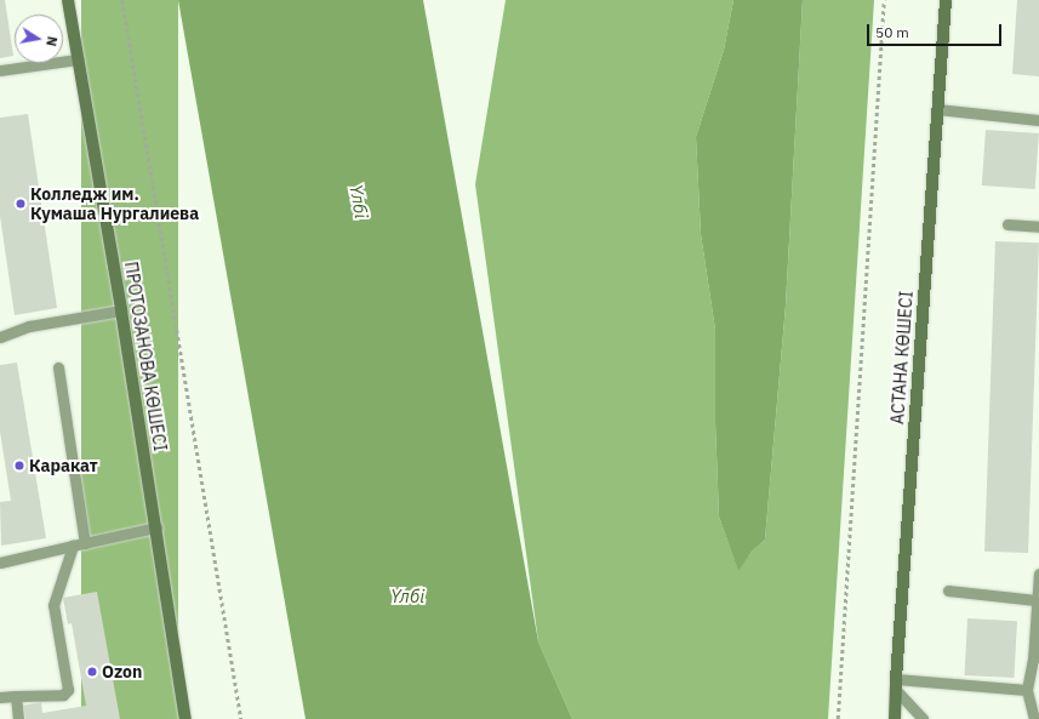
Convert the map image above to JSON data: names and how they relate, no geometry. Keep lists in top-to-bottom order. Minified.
{"streets":{"main road":["ПРОТОЗАНОВА КӨШЕСІ","АСТАНА КӨШЕСІ"]},"water":["Үлбі"],"places":["Колледж им. Кумаша Нургалиева","Каракат","Ozon"],"scale_bar":"50 m","north":"right"}
